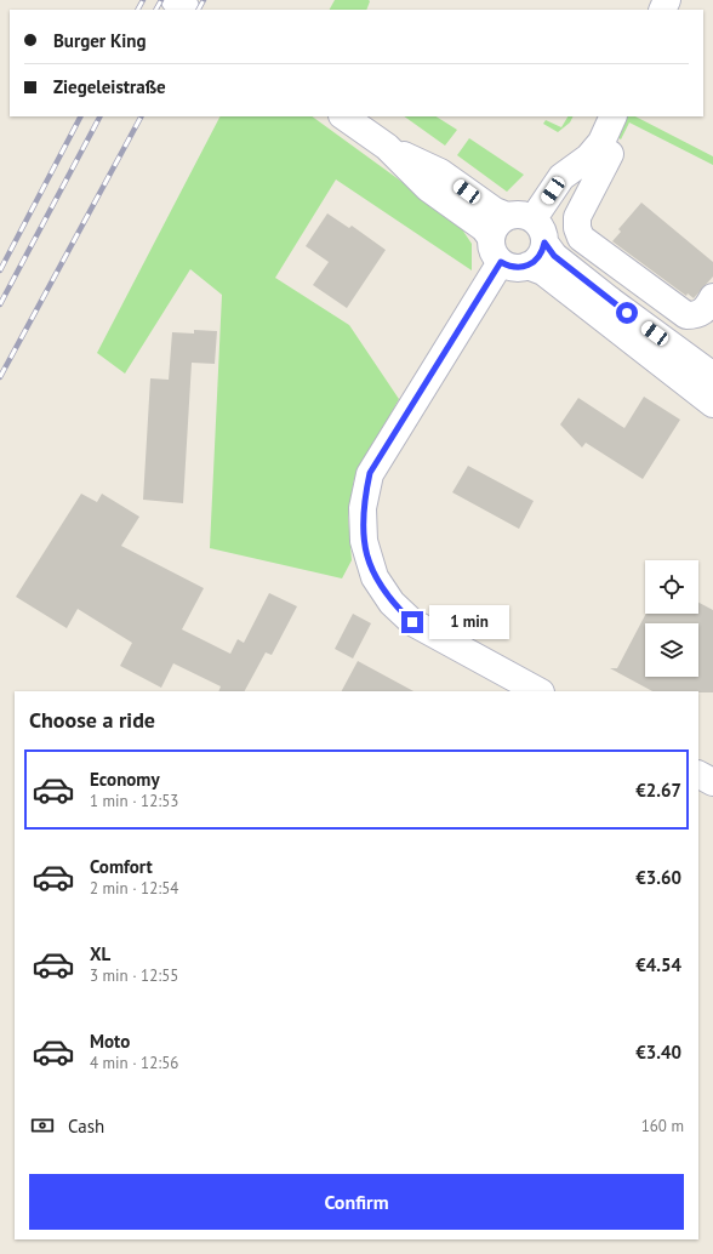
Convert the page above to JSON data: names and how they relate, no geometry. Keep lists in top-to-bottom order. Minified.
{"page":{"banner":["Burger King","Ziegeleistraße"],"bubble":"1 min","heading":"Choose a ride","list":[{"name":"Economy","note":"1 min · 12:53","value":"€2.67"},{"name":"Comfort","note":"2 min · 12:54","value":"€3.60"},{"name":"XL","note":"3 min · 12:55","value":"€4.54"},{"name":"Moto","note":"4 min · 12:56","value":"€3.40"}],"pay":["Cash","160 m"],"buttons":"Confirm"}}
